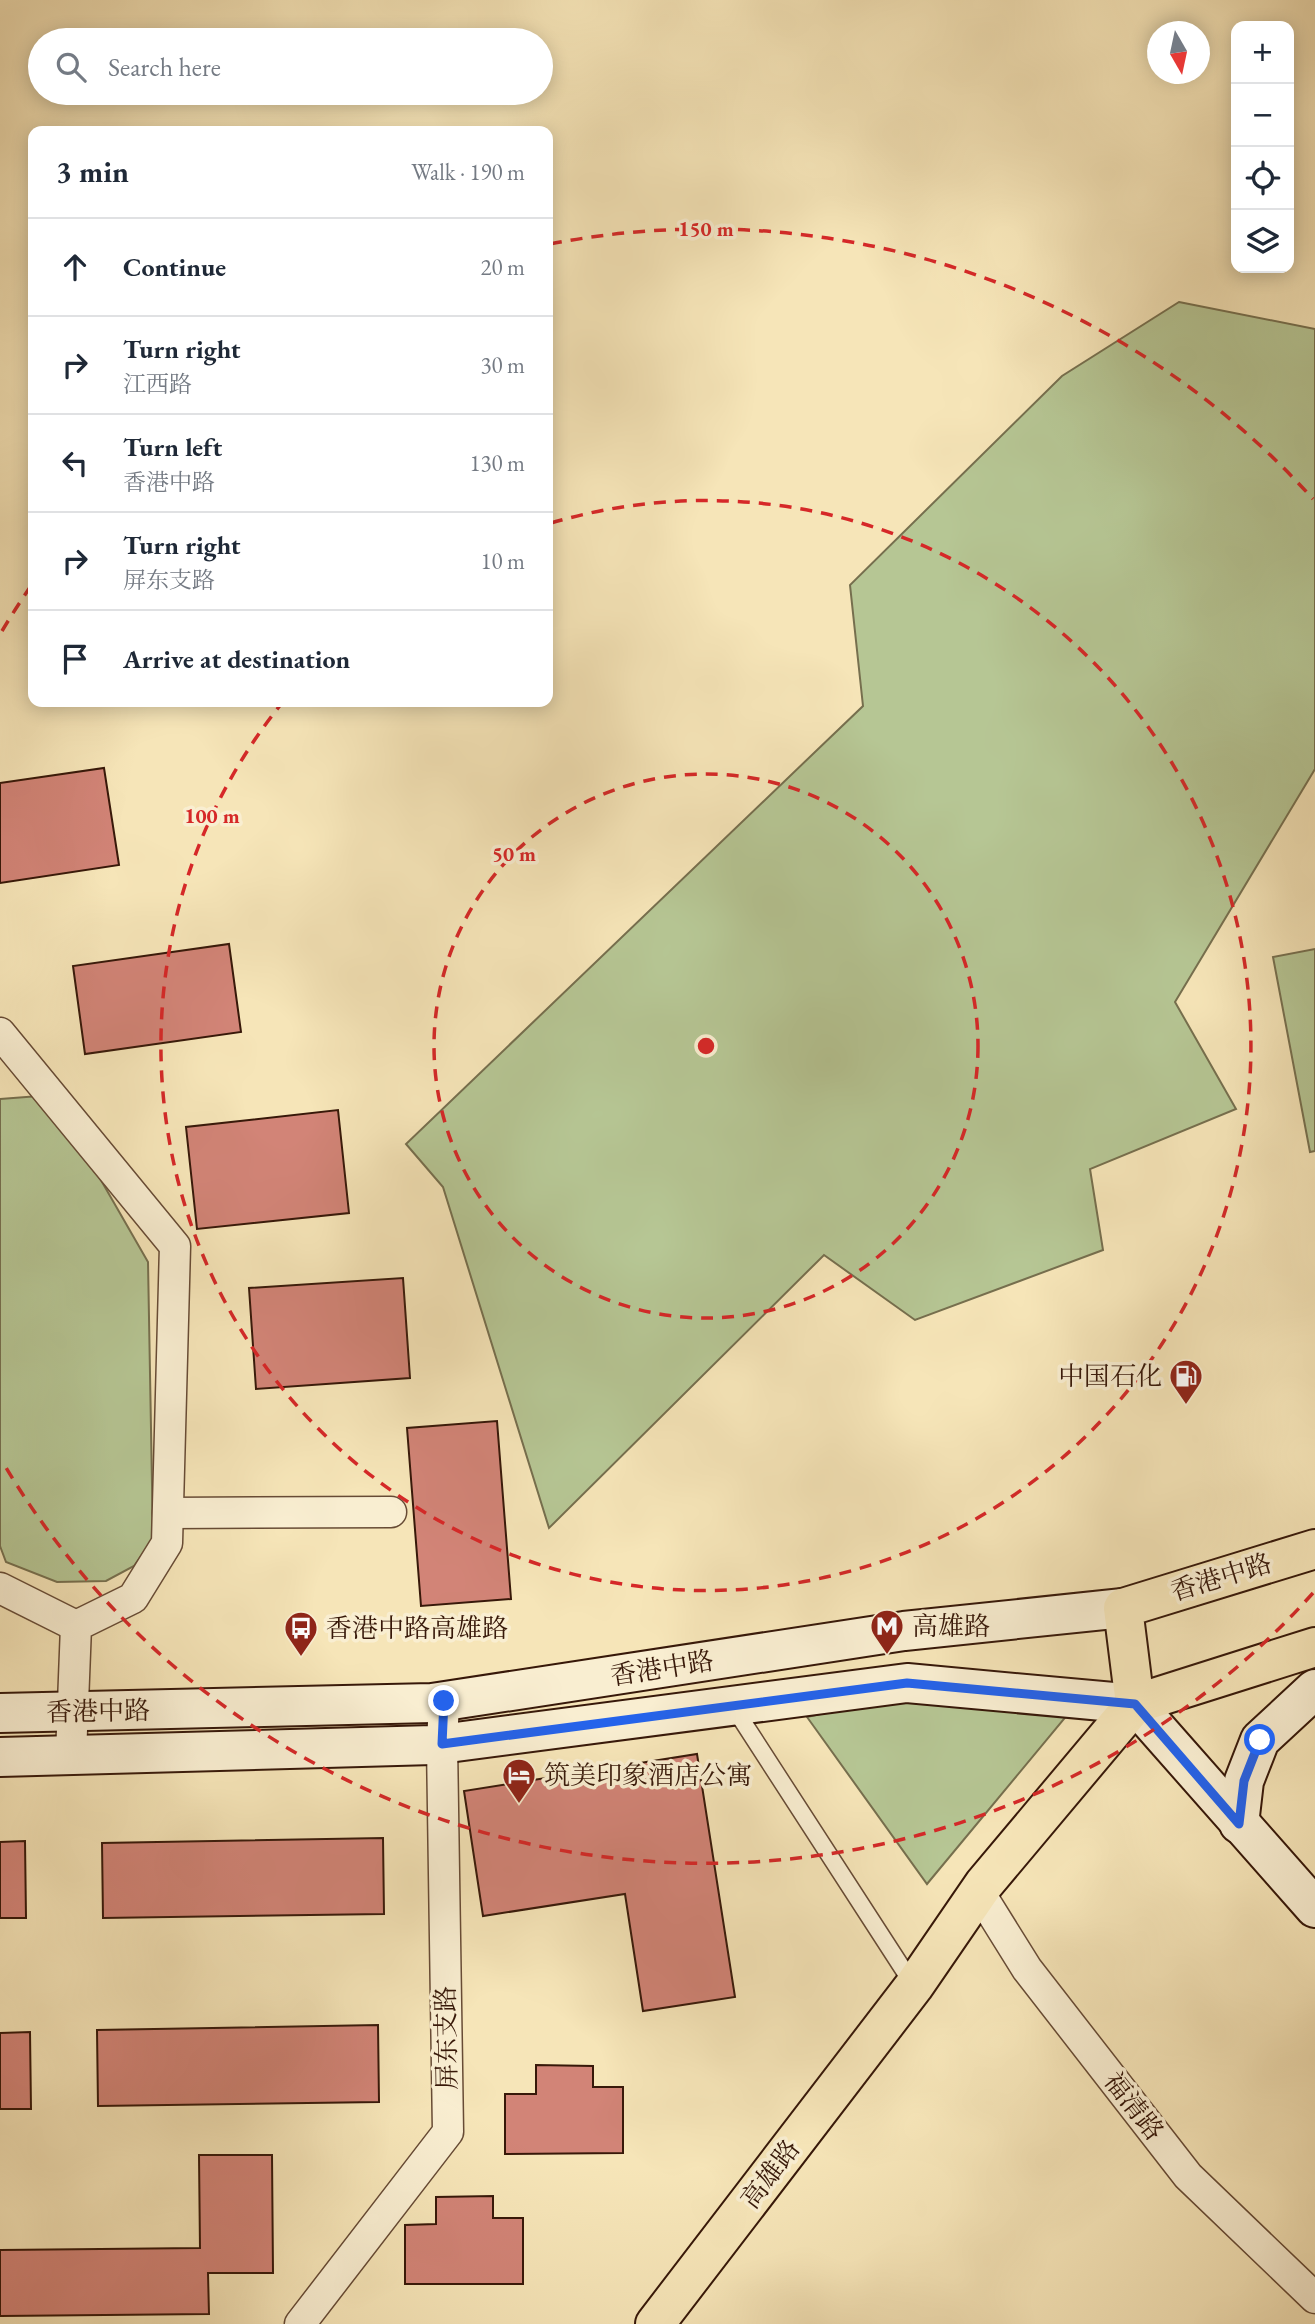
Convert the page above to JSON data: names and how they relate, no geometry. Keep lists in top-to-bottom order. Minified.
{"streets":{"main road":["香港中路","高雄路"],"street":["屏东支路","福清路"]},"crossings":[["香港中路","屏东支路"],["香港中路","高雄路"],["福清路","高雄路"]],"places":{"fuel station":["中国石化"],"metro station":["高雄路"],"bus stop":["香港中路高雄路"],"hotel":["筑美印象酒店公寓"]},"north":"bottom","page":{"map_buttons":["+","−"],"search":"Search here","heading":["3 min","Walk · 190 m"],"list":[["Continue","20 m"],["Turn right","江西路","30 m"],["Turn left","香港中路","130 m"],["Turn right","屏东支路","10 m"],"Arrive at destination"]},"rings":["150 m","100 m","50 m"]}
